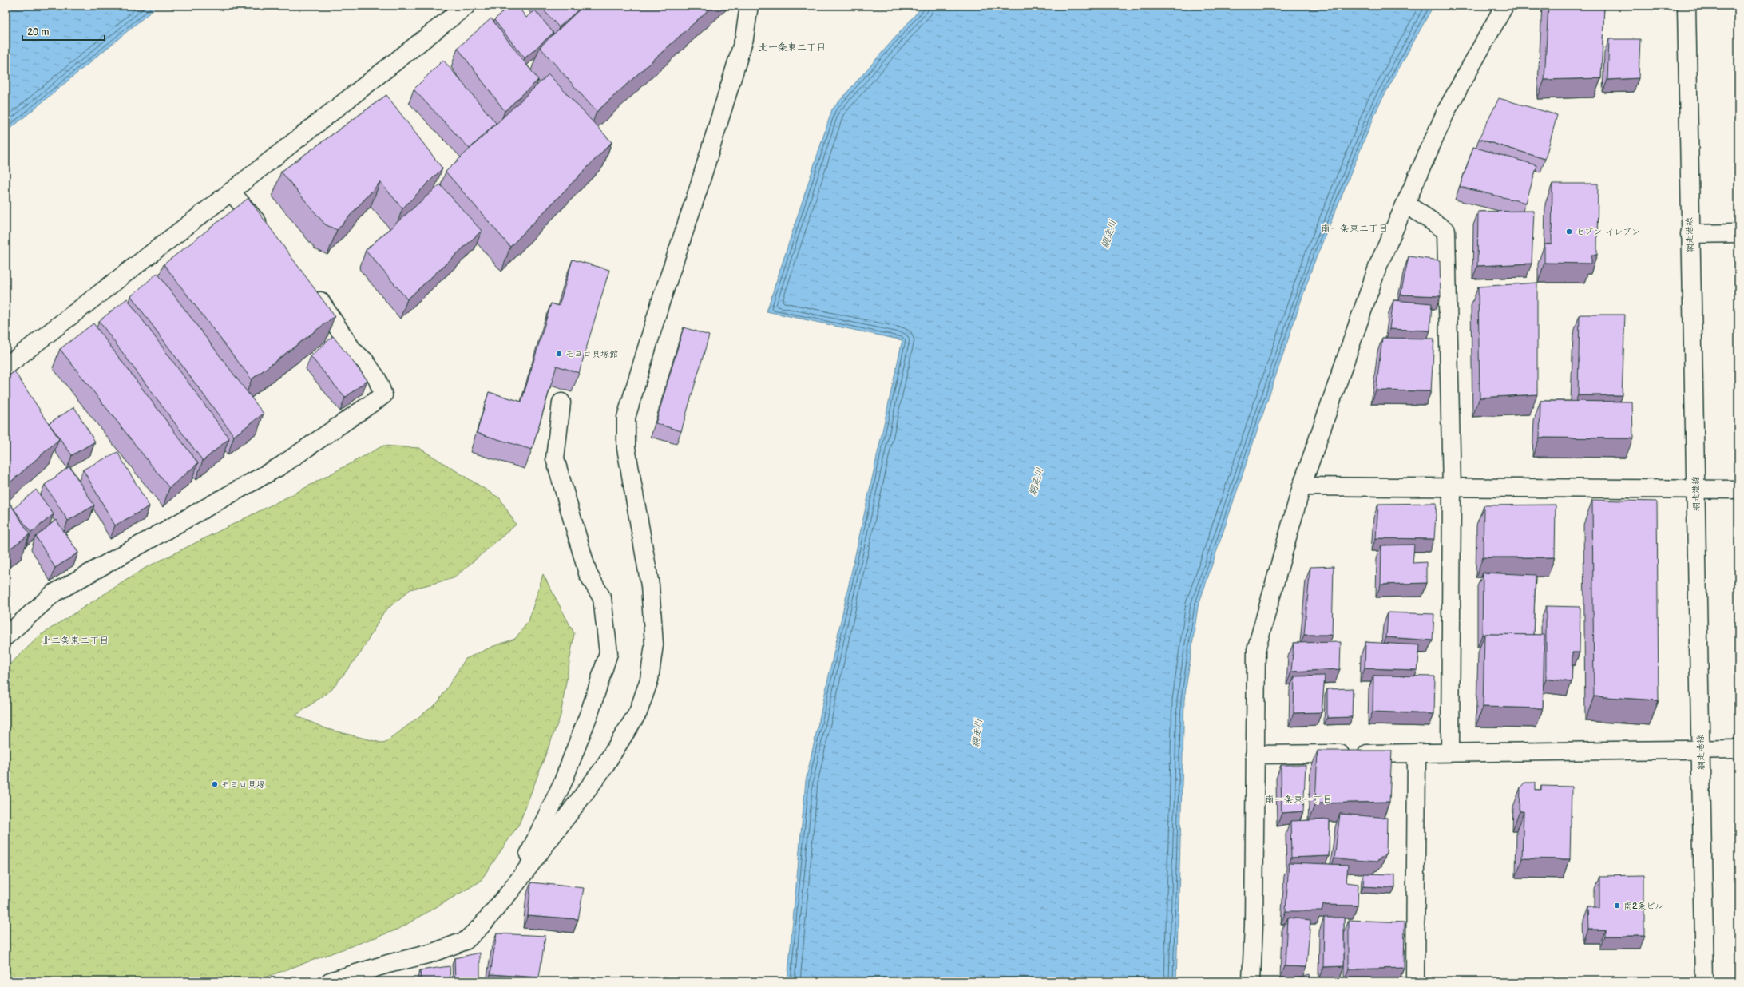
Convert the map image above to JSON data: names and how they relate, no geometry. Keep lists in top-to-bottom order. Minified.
{"streets":{"street":["網走港線"]},"districts":["北一条東二丁目","南一条東二丁目","北二条東二丁目","南一条東一丁目"],"water":["網走川"],"places":["セブン-イレブン","モヨロ貝塚館","モヨロ貝塚","南2条ビル"],"scale_bar":"20 m"}
